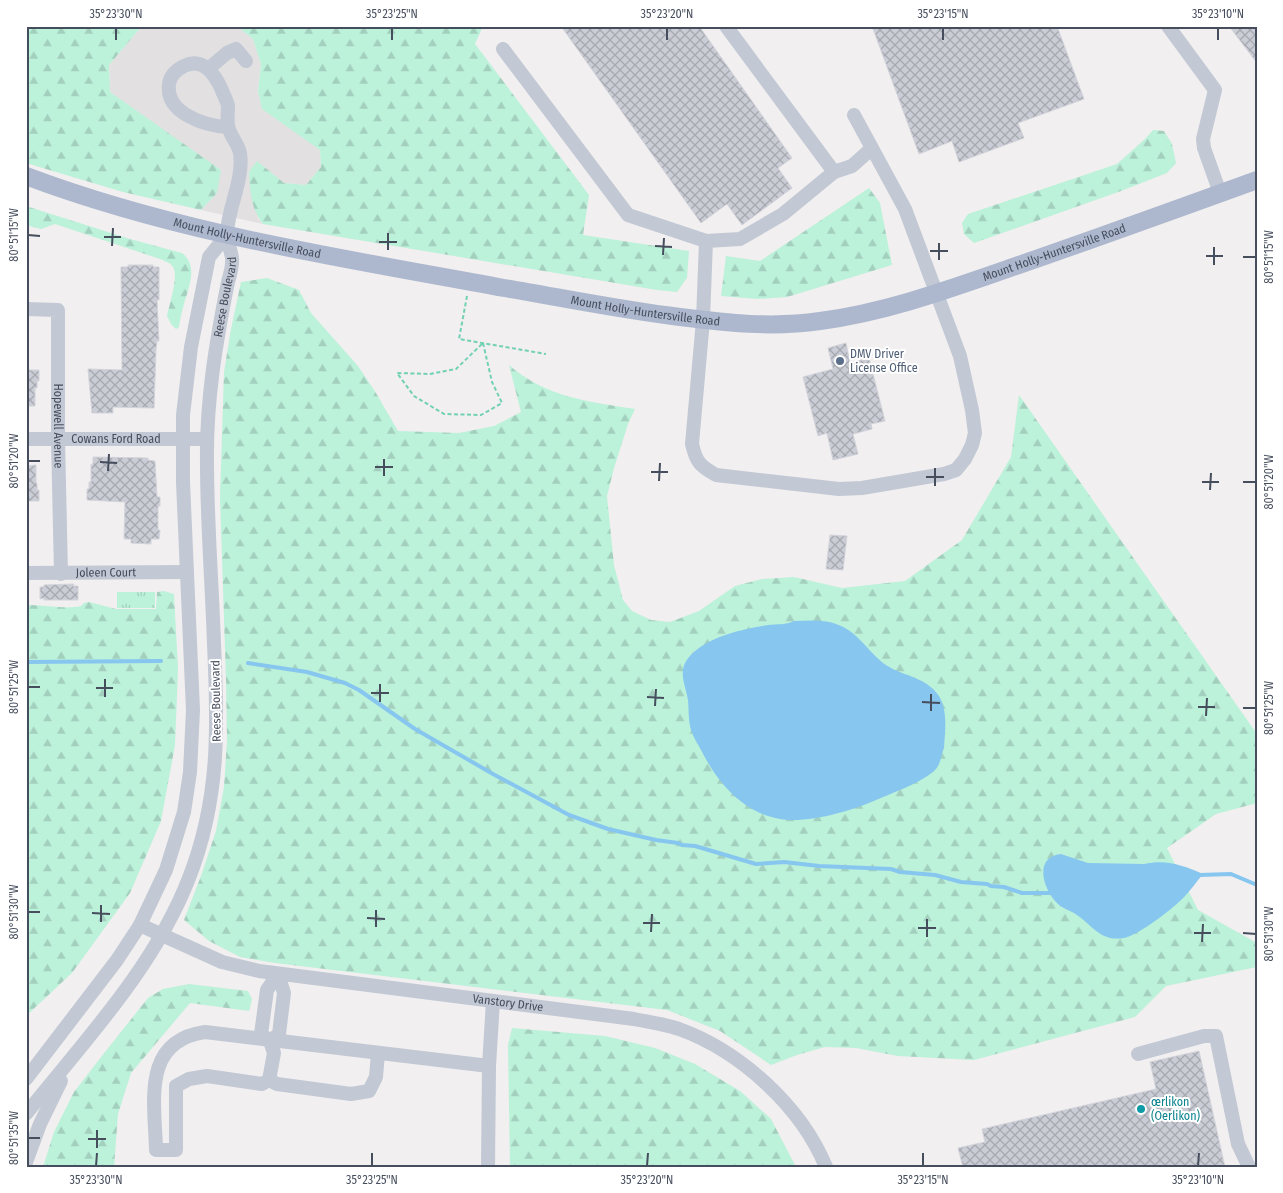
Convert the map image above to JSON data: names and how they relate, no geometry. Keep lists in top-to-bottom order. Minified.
{"streets":{"main road":["Mount Holly-Huntersville Road"],"street":["Reese Boulevard","Hopewell Avenue","Cowans Ford Road","Joleen Court","Vanstory Drive"]},"crossings":[["Mount Holly-Huntersville Road","Reese Boulevard"],["Reese Boulevard","Cowans Ford Road"],["Reese Boulevard","Joleen Court"],["Reese Boulevard","Vanstory Drive"],["Hopewell Avenue","Cowans Ford Road"],["Hopewell Avenue","Joleen Court"]],"places":["DMV Driver License Office","œrlikon (Oerlikon)"],"coordinates":["35°23'30\"N","35°23'25\"N","35°23'20\"N","35°23'15\"N","35°23'10\"N","80°51'15\"W","80°51'20\"W","80°51'25\"W","80°51'30\"W","80°51'35\"W"]}
